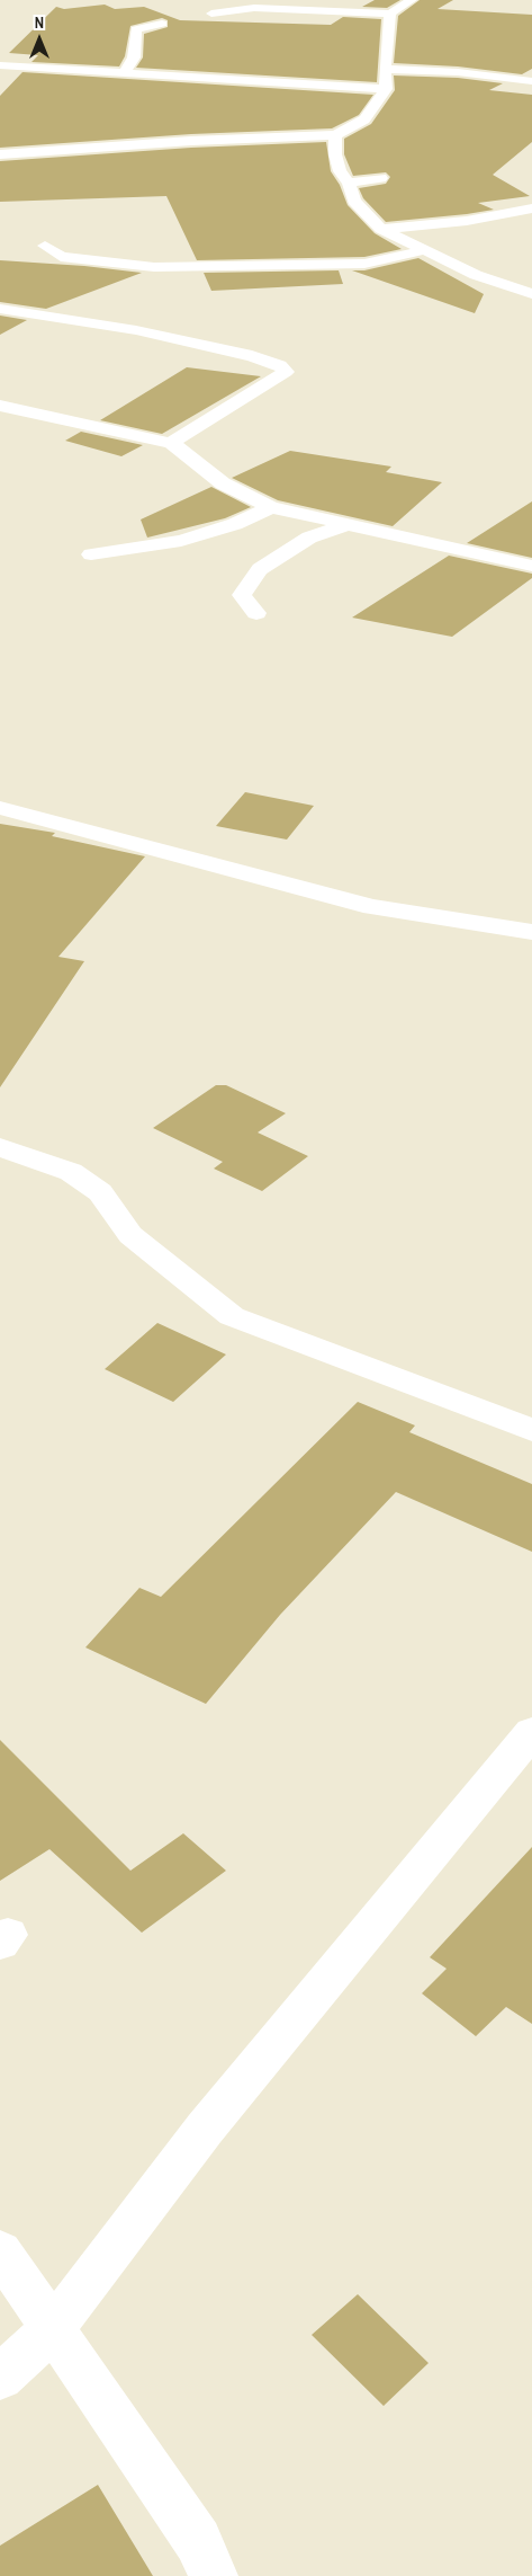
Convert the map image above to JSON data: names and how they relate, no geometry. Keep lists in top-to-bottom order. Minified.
{"north":"top"}
